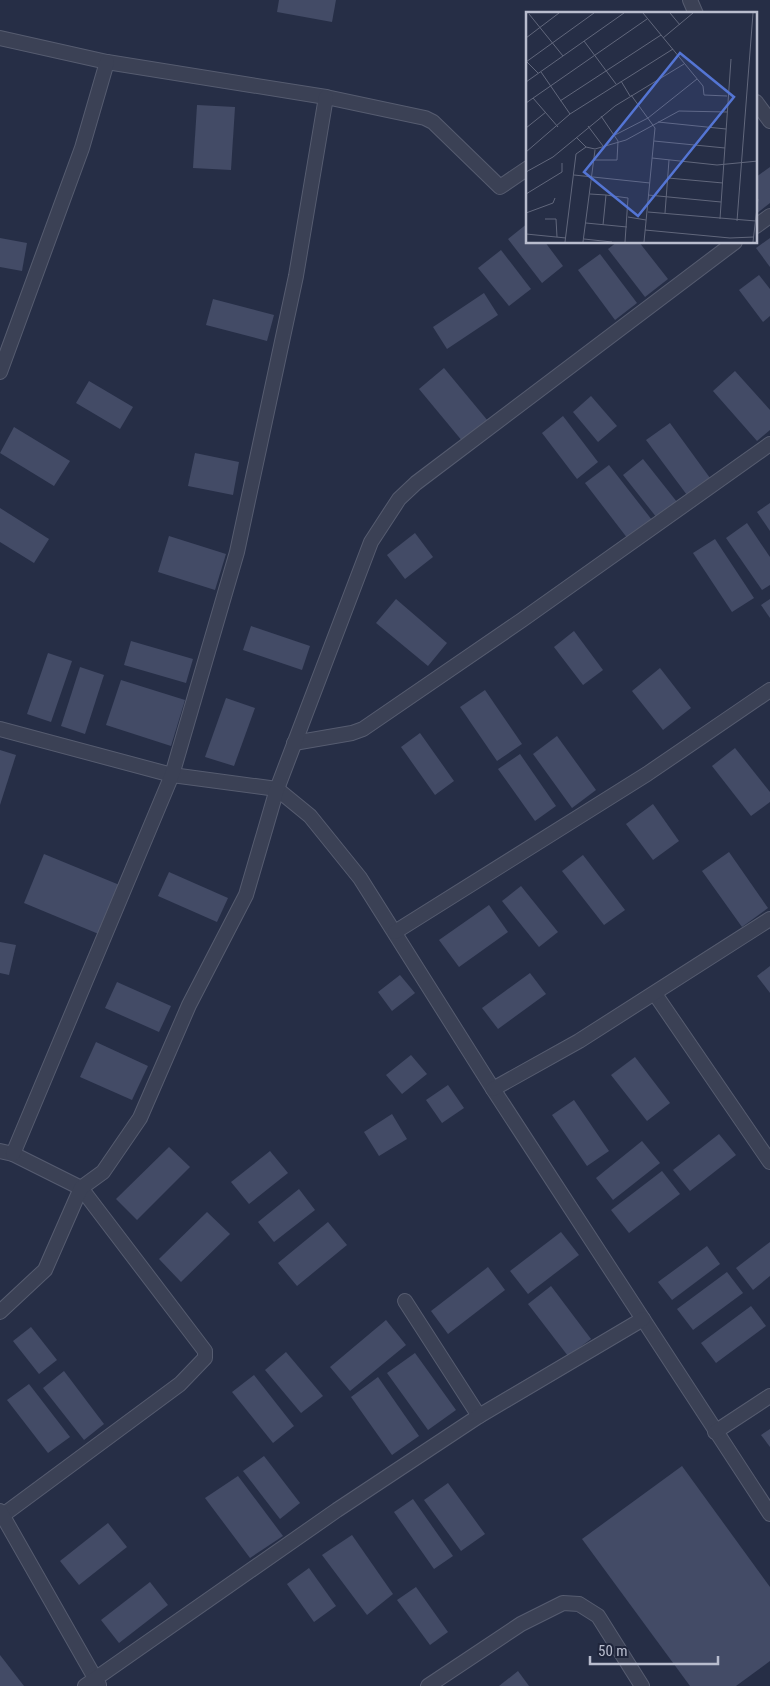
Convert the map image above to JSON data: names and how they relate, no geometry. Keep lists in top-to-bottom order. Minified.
{"scale_bar":"50 m"}
